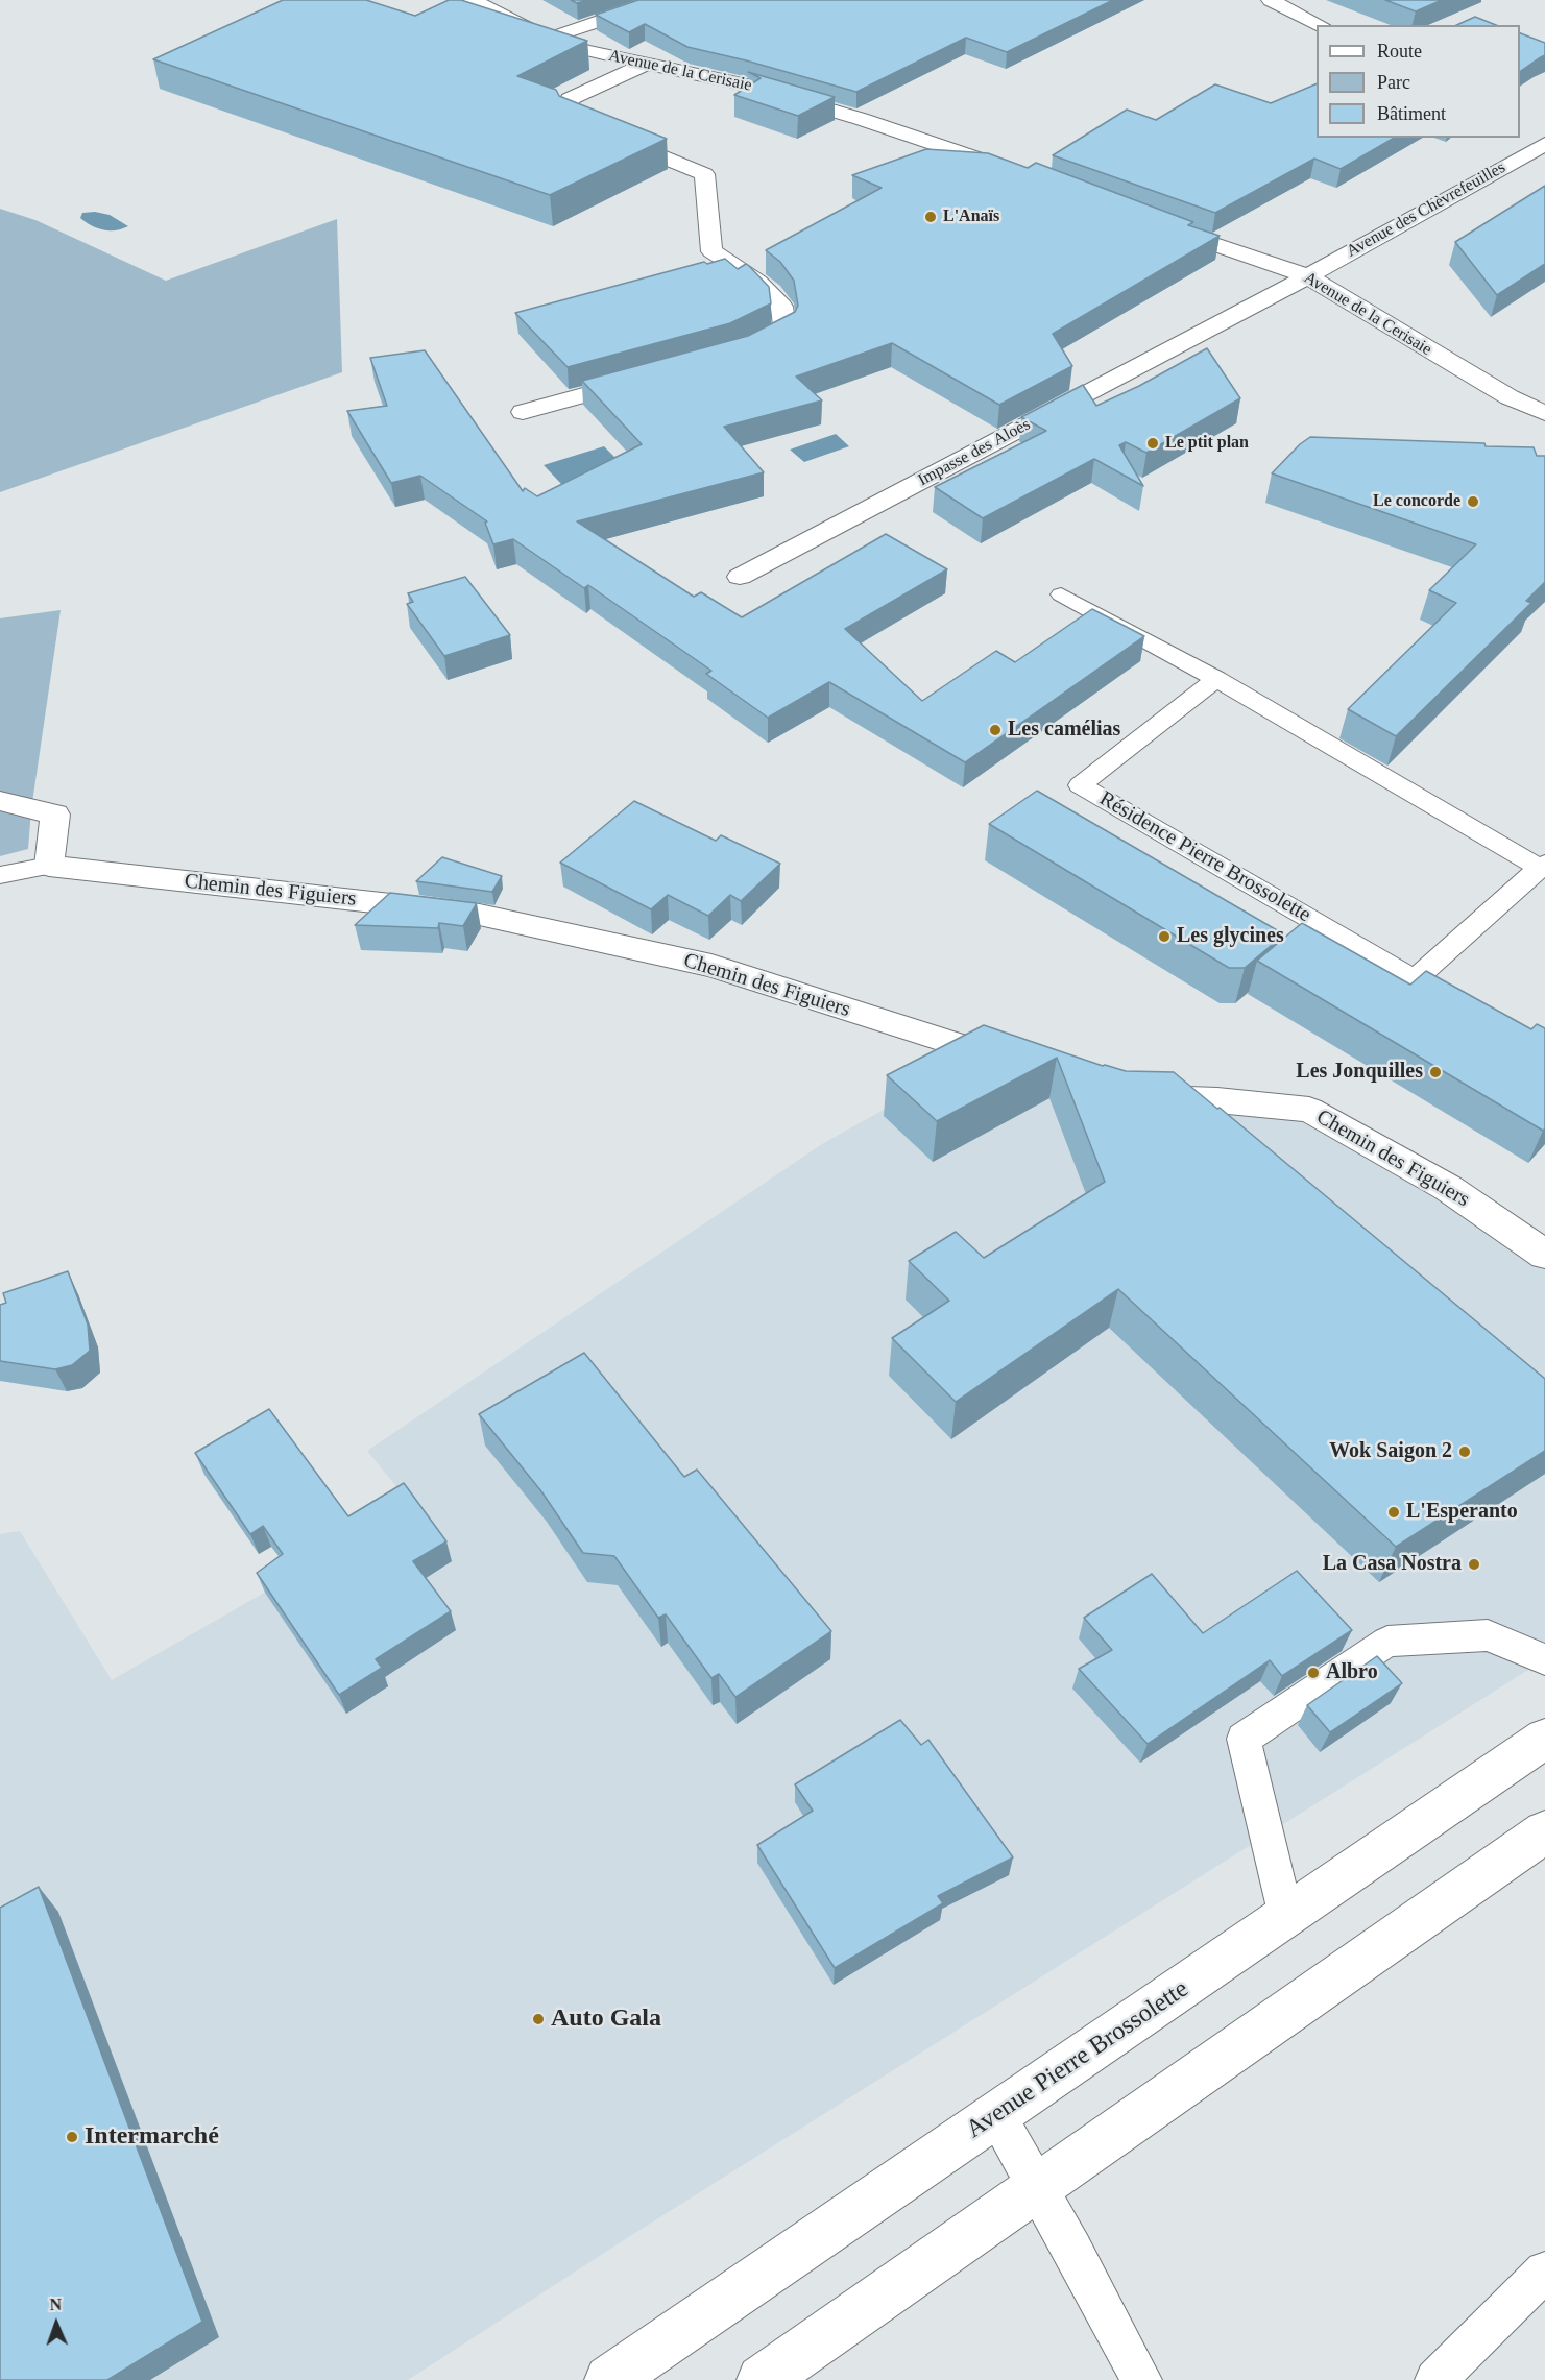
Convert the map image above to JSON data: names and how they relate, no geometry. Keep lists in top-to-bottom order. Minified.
{"streets":{"street":["Avenue de la Cerisaie","Avenue des Chèvrefeuilles","Impasse des Aloès","Chemin des Figuiers","Avenue Pierre Brossolette"],"lane":["Résidence Pierre Brossolette"]},"crossings":[["Avenue de la Cerisaie","Avenue des Chèvrefeuilles"],["Avenue de la Cerisaie","Impasse des Aloès"],["Avenue des Chèvrefeuilles","Impasse des Aloès"]],"places":["L'Anaïs","Le ptit plan","Le concorde","Les camélias","Les glycines","Les Jonquilles","Wok Saigon 2","L'Esperanto","La Casa Nostra","Albro","Auto Gala","Intermarché"],"legend":["Route","Parc","Bâtiment"],"north":"top"}
